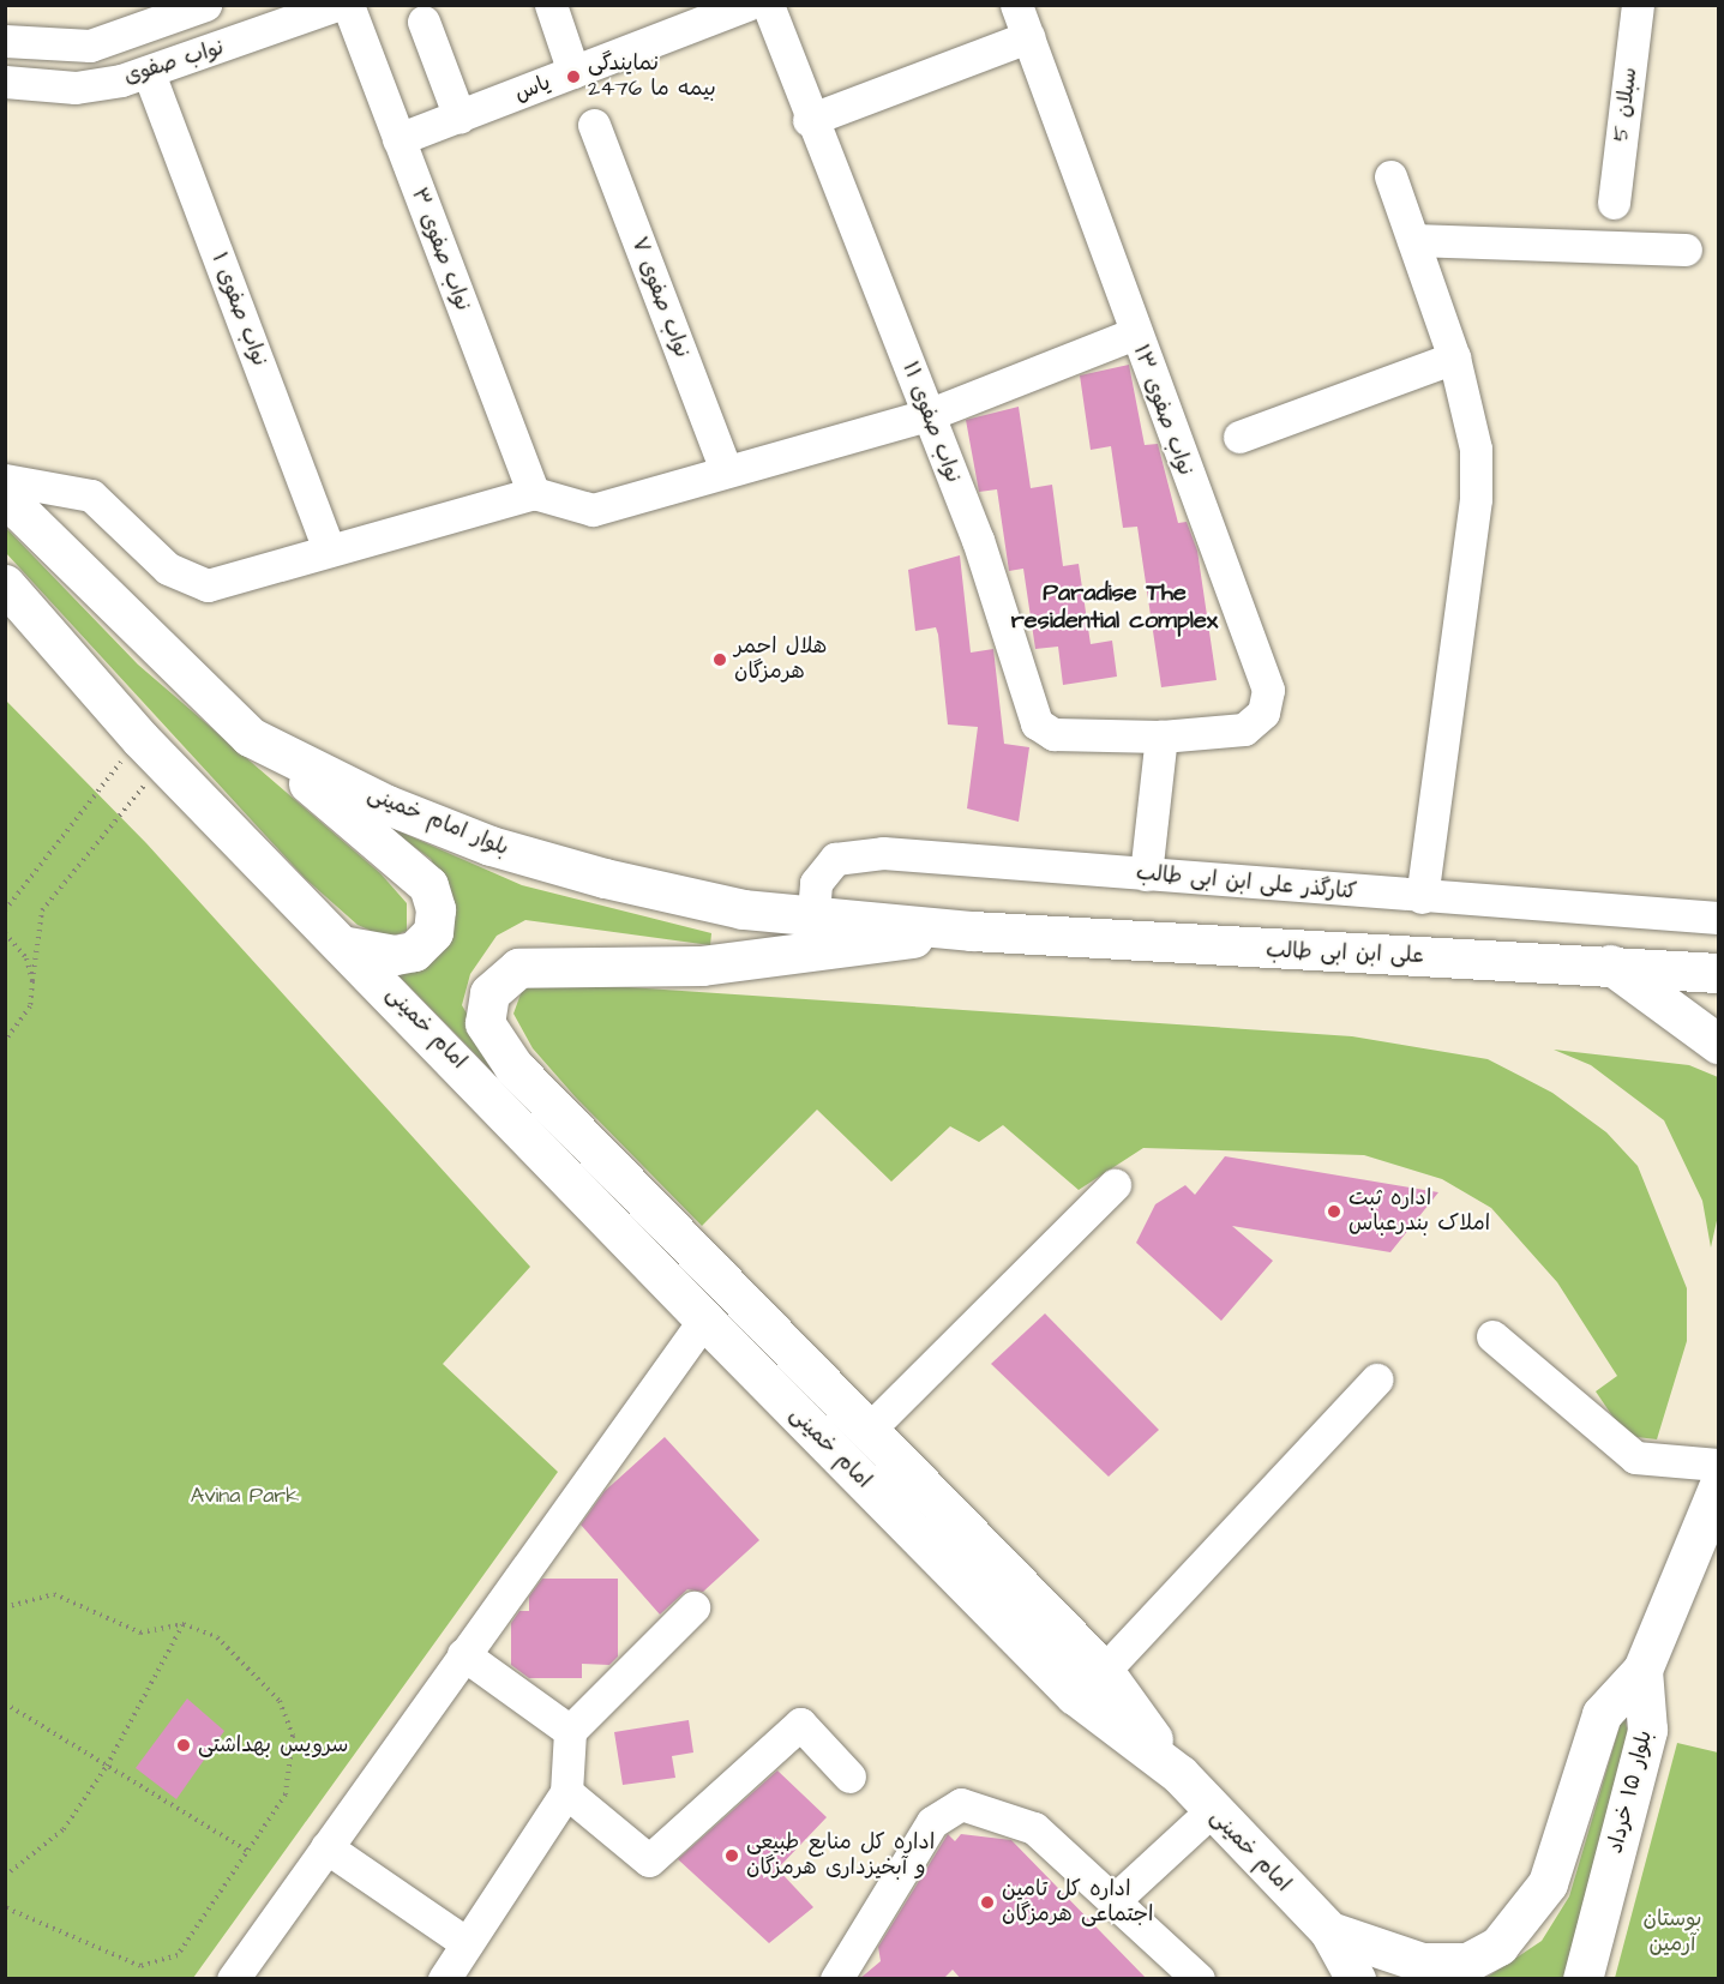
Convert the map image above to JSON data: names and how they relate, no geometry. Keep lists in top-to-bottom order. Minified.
{"streets":{"main road":["بلوار امام خمینی","علی ابن ابی طالب","امام خمینی","بلوار ۱۵ خرداد"],"street":["نواب صفوی","یاس","سبلان 5","نواب صفوی ۳","نواب صفوی ۷","نواب صفوی ۱","نواب صفوی ۱۳","نواب صفوی ۱۱","کنارگذر علی ابن ابی طالب"]},"crossings":[["نواب صفوی","نواب صفوی ۱"],["یاس","نواب صفوی ۳"],["نواب صفوی ۱۳","نواب صفوی ۱۱"],["بلوار امام خمینی","کنارگذر علی ابن ابی طالب"],["بلوار امام خمینی","علی ابن ابی طالب"]],"districts":["Paradise The residential complex"],"parks":["Avina Park","بوستان آرمین"],"places":["نمایندگی بیمه ما 2476","هلال احمر هرمزگان","اداره ثبت املاک بندرعباس","سرویس بهداشتی","اداره کل منابع طبیعی و آبخیزداری هرمزگان","اداره کل تامین اجتماعی هرمزگان"]}
